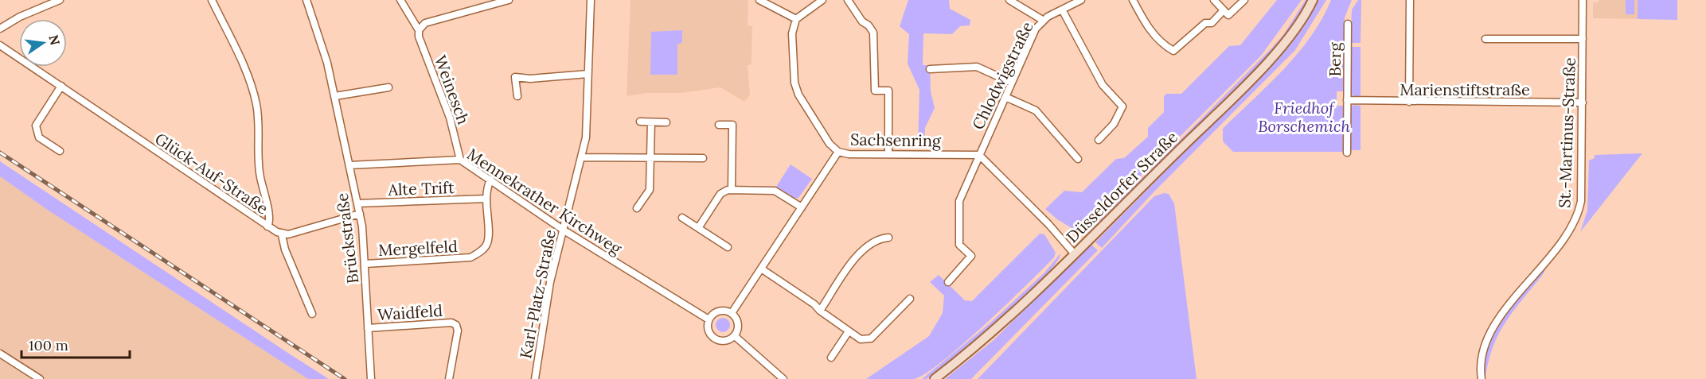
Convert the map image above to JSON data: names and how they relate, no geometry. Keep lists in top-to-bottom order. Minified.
{"streets":{"main road":["Düsseldorfer Straße"],"street":["Berg","Chlodwigstraße","Marienstiftstraße","Weinesch","St.-Martinus-Straße","Sachsenring","Glück-Auf-Straße","Alte Trift","Mennekrather Kirchweg","Brückstraße","Mergelfeld","Karl-Platz-Straße","Waidfeld"]},"crossings":[["Berg","Marienstiftstraße"],["Chlodwigstraße","Sachsenring"],["Marienstiftstraße","St.-Martinus-Straße"],["Weinesch","Mennekrather Kirchweg"],["Sachsenring","Mennekrather Kirchweg"],["Alte Trift","Brückstraße"],["Alte Trift","Mergelfeld"],["Mennekrather Kirchweg","Brückstraße"],["Mennekrather Kirchweg","Mergelfeld"],["Mennekrather Kirchweg","Karl-Platz-Straße"],["Brückstraße","Mergelfeld"],["Brückstraße","Waidfeld"]],"parks":["Friedhof Borschemich"],"scale_bar":"100 m","north":"right"}
